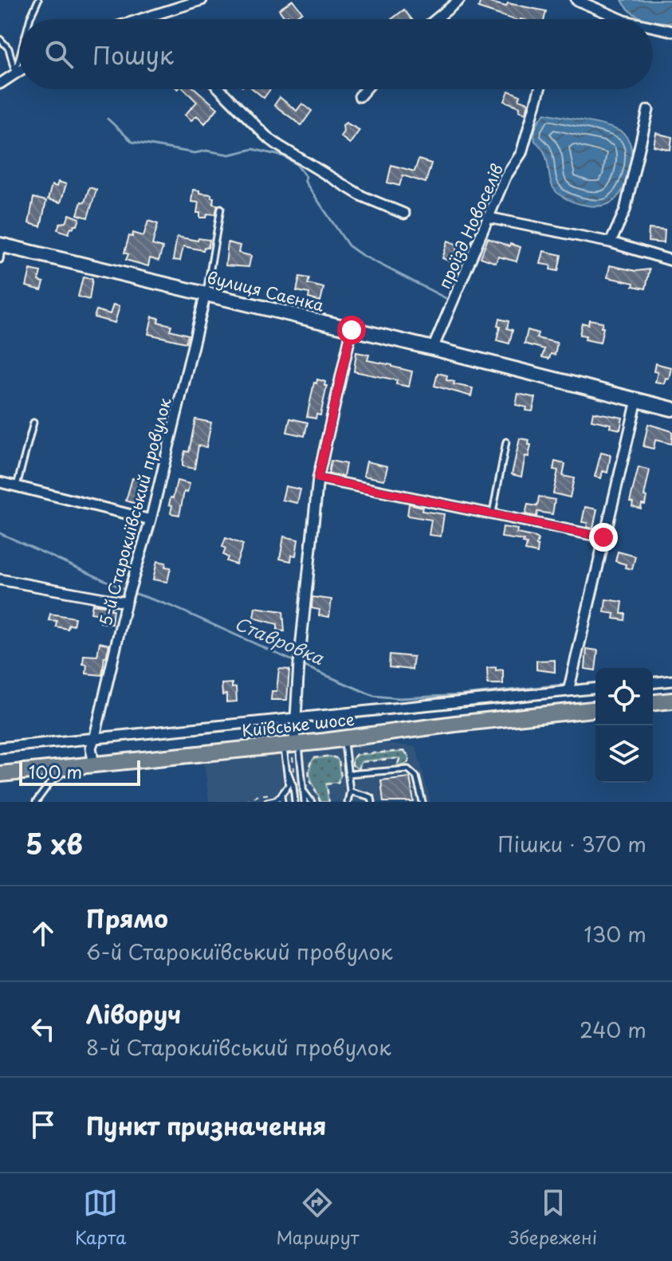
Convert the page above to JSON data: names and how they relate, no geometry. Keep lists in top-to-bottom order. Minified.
{"streets":{"main road":["Київське шосе"],"street":["проїзд Новоселів","вулиця Саєнка","5-й Старокиївський провулок"]},"crossings":[["проїзд Новоселів","вулиця Саєнка"],["вулиця Саєнка","5-й Старокиївський провулок"],["5-й Старокиївський провулок","Київське шосе"]],"water":["Ставровка"],"scale_bar":"100 m","page":{"search":"Пошук","scale":"100 m","heading":["5 хв","Пішки · 370 m"],"list":[["Прямо","6-й Старокиївський провулок","130 m"],["Ліворуч","8-й Старокиївський провулок","240 m"],"Пункт призначення"],"nav":["Карта","Маршрут","Збережені"]}}
